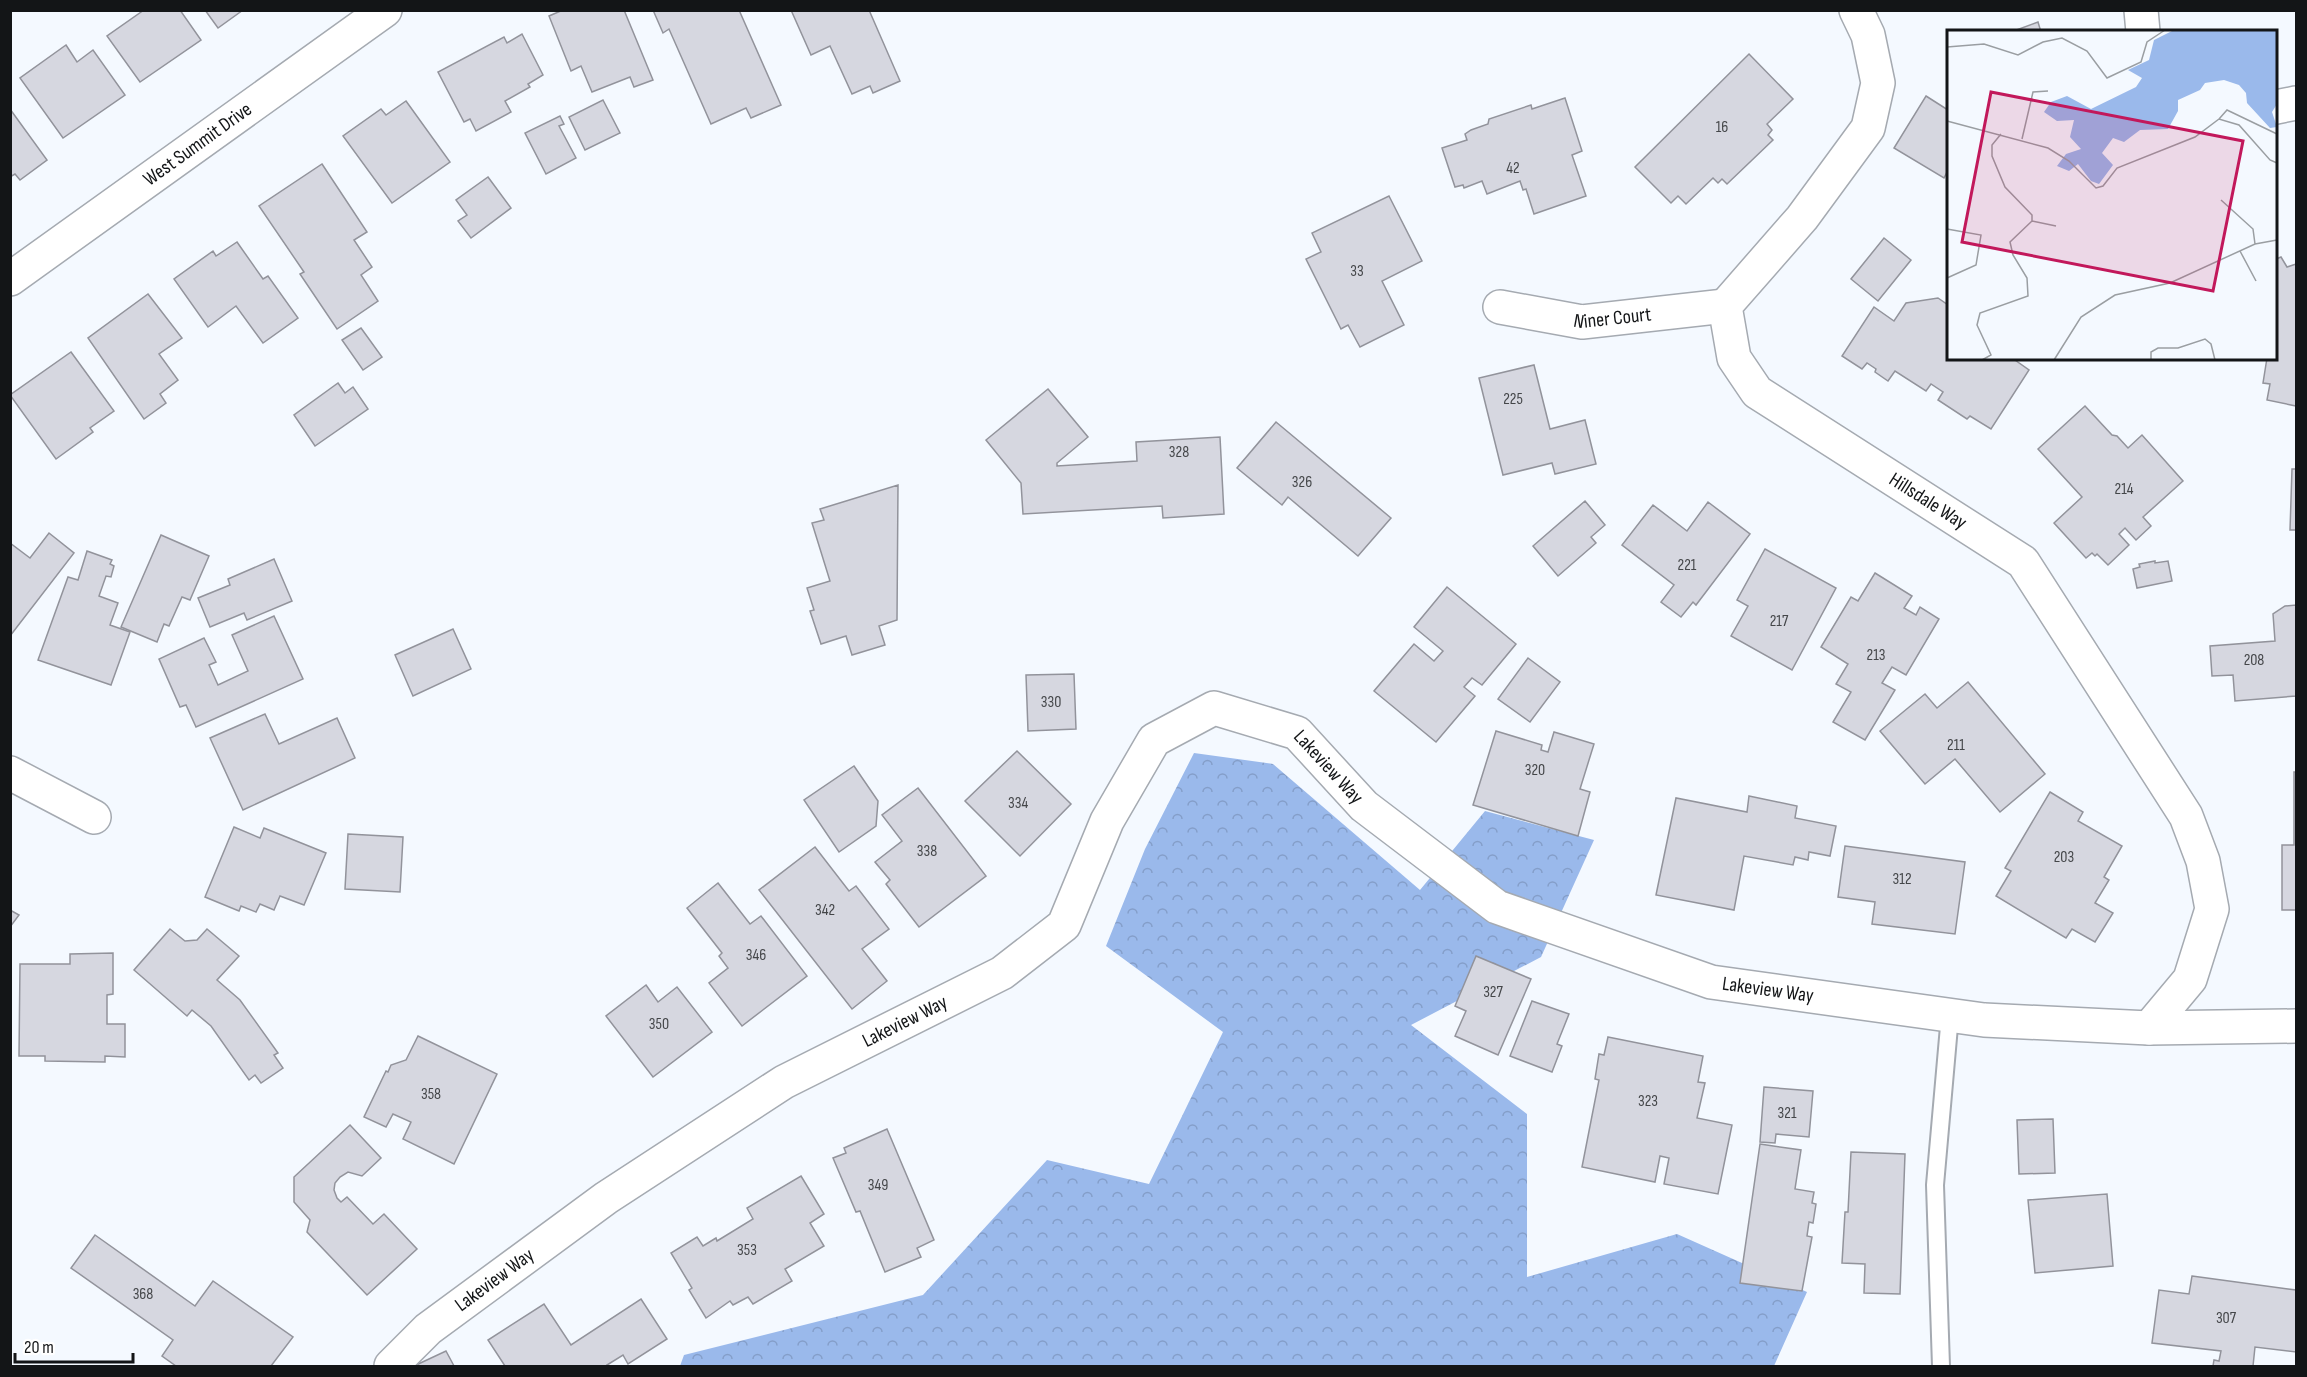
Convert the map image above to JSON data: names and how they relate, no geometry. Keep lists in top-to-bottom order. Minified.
{"streets":{"street":["West Summit Drive","Niner Court","Hillsdale Way","Lakeview Way"]},"crossings":[["Niner Court","Hillsdale Way"],["Hillsdale Way","Lakeview Way"]],"house_numbers":["16","42","33","225","328","326","214","221","217","213","208","330","211","320","334","338","203","312","342","346","327","350","358","323","321","349","353","368","307"],"scale_bar":"20 m"}
